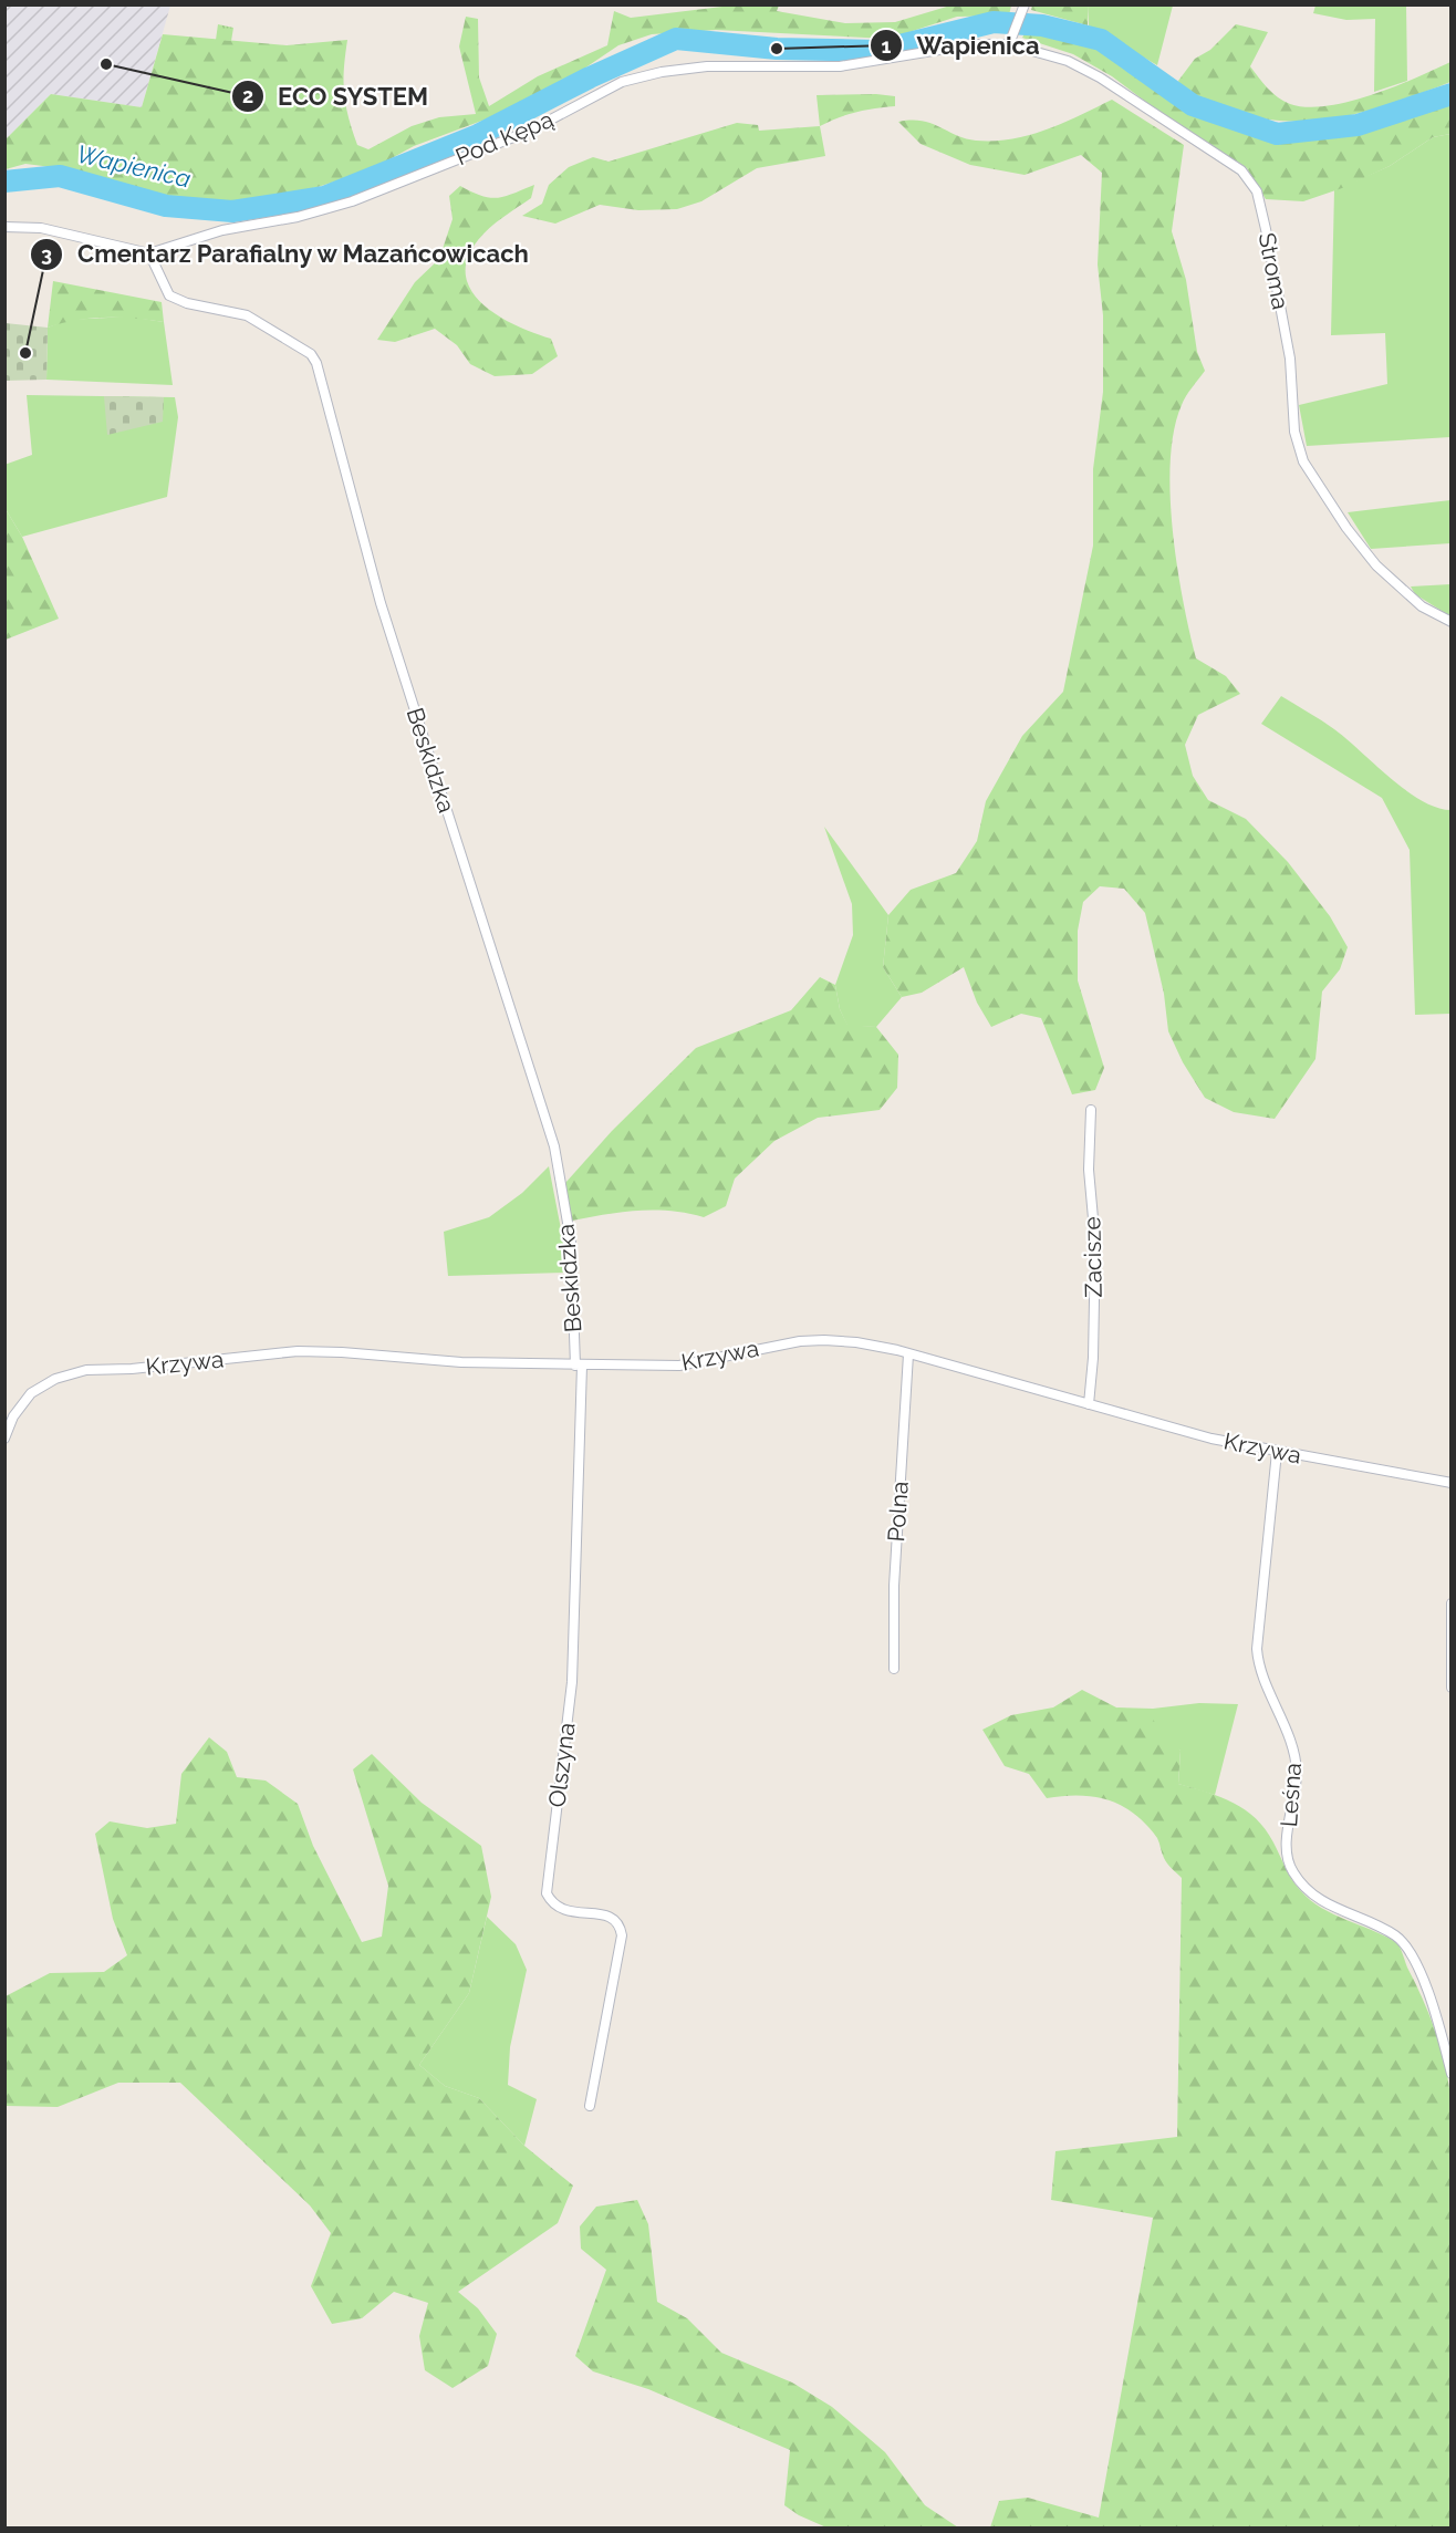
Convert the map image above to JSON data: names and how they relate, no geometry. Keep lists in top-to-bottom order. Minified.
{"streets":{"street":["Pod Kępą","Stroma","Beskidzka","Zacisze","Krzywa","Polna","Olszyna","Leśna"]},"crossings":[["Pod Kępą","Stroma"],["Pod Kępą","Beskidzka"],["Beskidzka","Krzywa"],["Beskidzka","Olszyna"],["Zacisze","Krzywa"],["Krzywa","Polna"],["Krzywa","Olszyna"],["Krzywa","Leśna"]],"water":["Wapienica"],"places":["Wapienica","ECO SYSTEM","Cmentarz Parafialny w Mazańcowicach"]}
